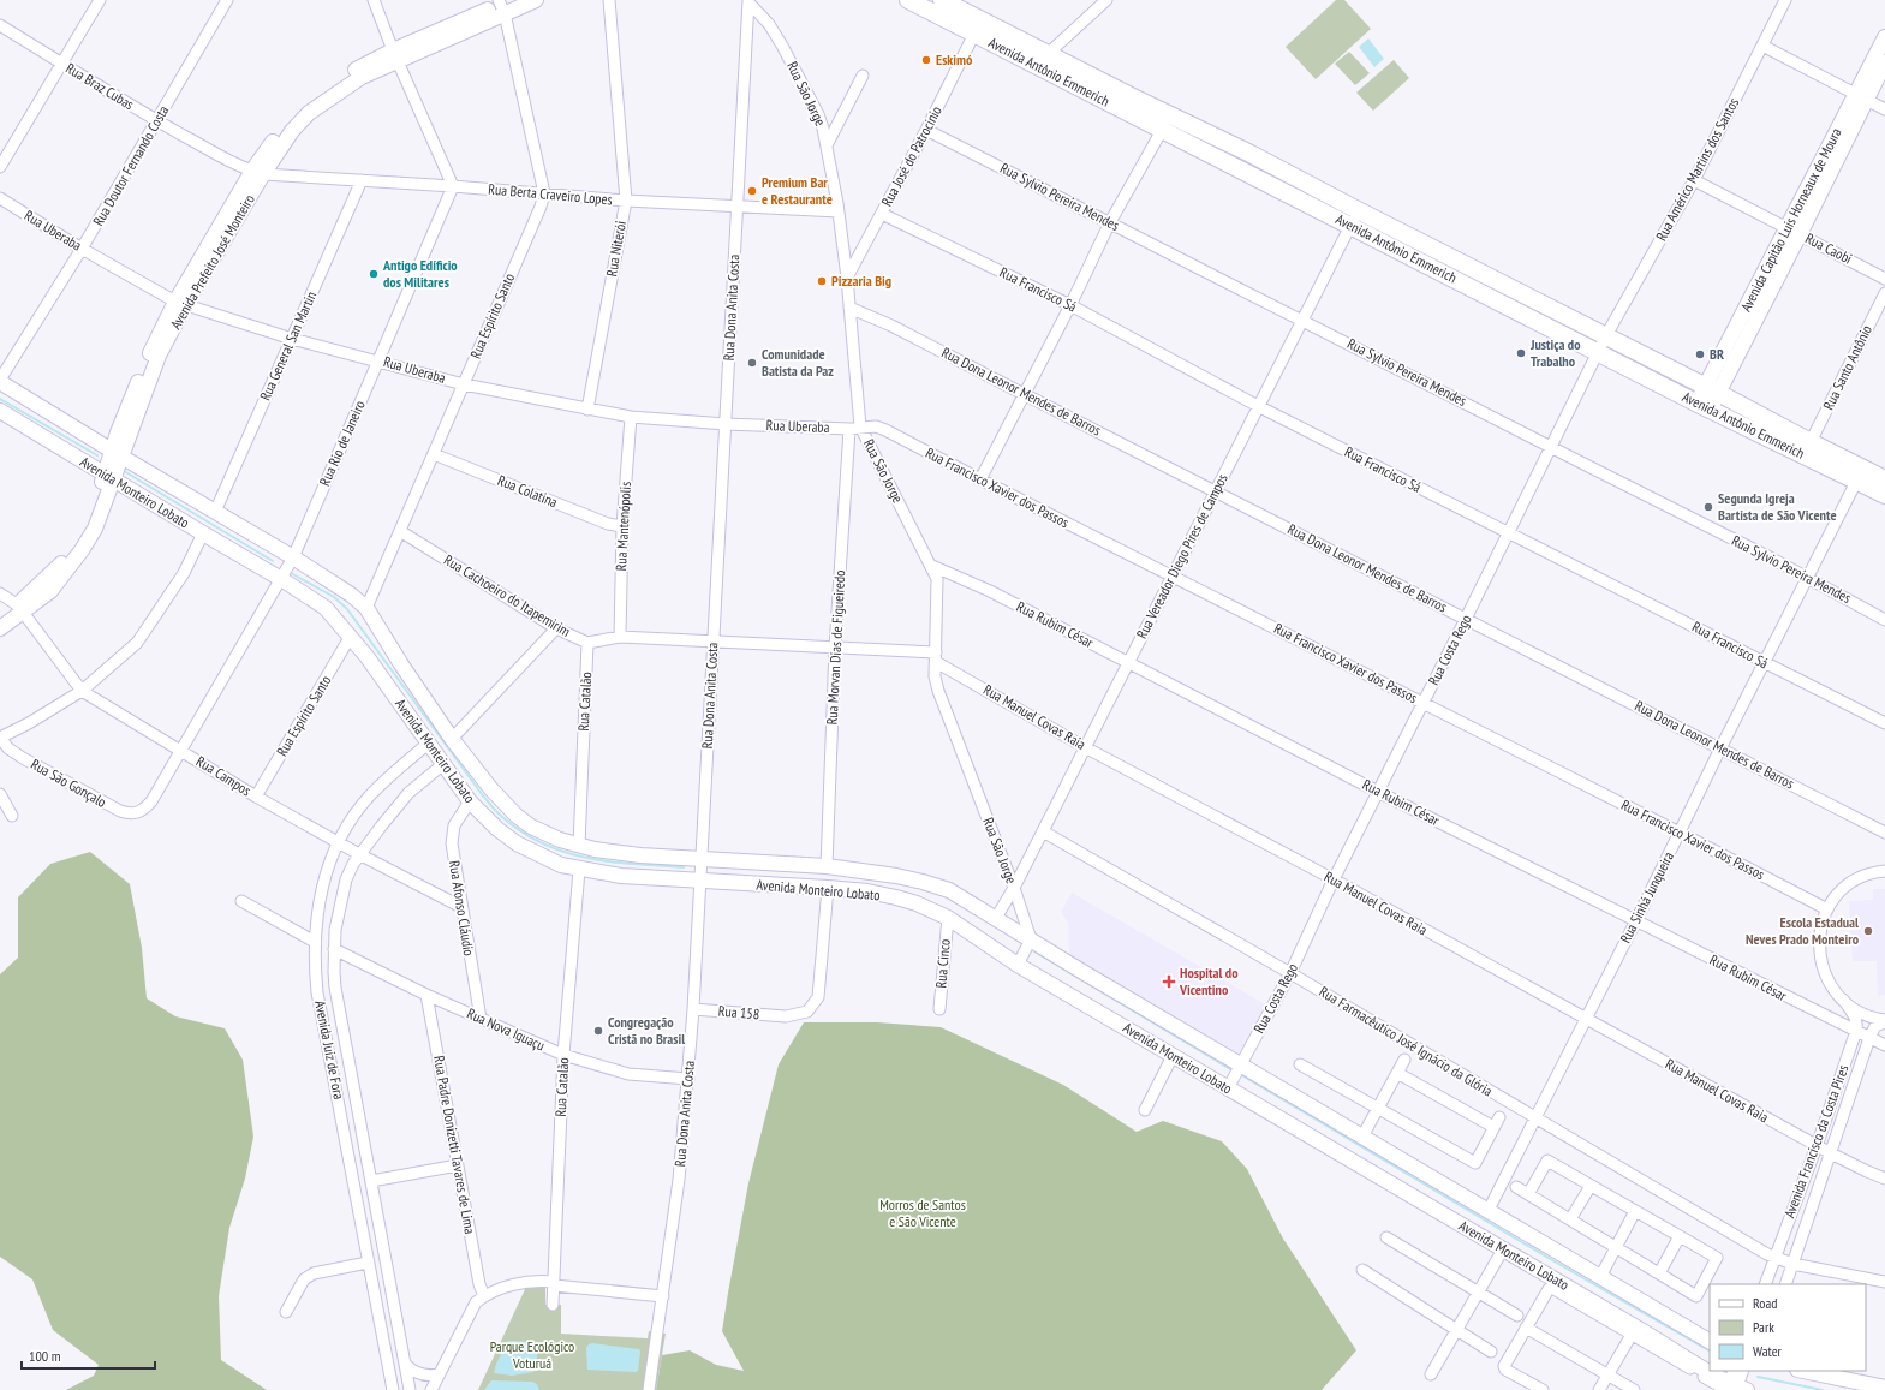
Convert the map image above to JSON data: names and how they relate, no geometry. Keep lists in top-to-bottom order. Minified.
{"streets":{"main road":["Avenida Antônio Emmerich"],"street":["Rua Braz Cubas","Rua São Jorge","Rua José do Patrocinio","Rua Doutor Fernando Costa","Rua Américo Martins dos Santos","Rua Berta Craveiro Lopes","Rua Sylvio Pereira Mendes","Avenida Capitão Luis Horneaux de Moura","Rua Uberaba","Rua Niterói","Rua Caobi","Avenida Prefeito José Monteiro","Rua Francisco Sá","Rua Dona Anita Costa","Rua Espírito Santo","Rua General San Martin","Rua Santo Antônio","Rua Dona Leonor Mendes de Barros","Rua Rio de Janeiro","Rua Francisco Xavier dos Passos","Rua Colatina","Avenida Monteiro Lobato","Rua Mantenópolis","Rua Vereador Diego Pires de Campos","Rua Cachoeiro do Itapemirim","Rua Rubim César","Rua Morvan Dias de Figueiredo","Rua Costa Rego","Rua Catalão","Rua Manuel Covas Raia","Rua Campos","Rua São Gonçalo","Rua Sinhá Junqueira","Rua Afonso Cláudio","Rua Cinco","Rua 158","Rua Nova Iguaçu","Rua Farmacêutico José Ignácio da Glória","Avenida Juiz de Fora","Avenida Francisco da Costa Pires","Rua Padre Donizetti Tavares de Lima"]},"crossings":[["Avenida Antônio Emmerich","Rua José do Patrocinio"],["Avenida Antônio Emmerich","Rua Américo Martins dos Santos"],["Avenida Antônio Emmerich","Avenida Capitão Luis Horneaux de Moura"],["Avenida Antônio Emmerich","Rua Santo Antônio"],["Avenida Antônio Emmerich","Rua Vereador Diego Pires de Campos"],["Avenida Antônio Emmerich","Rua Costa Rego"],["Avenida Antônio Emmerich","Rua Sinhá Junqueira"],["Rua Braz Cubas","Rua Doutor Fernando Costa"],["Rua Braz Cubas","Rua Berta Craveiro Lopes"],["Rua Braz Cubas","Avenida Prefeito José Monteiro"],["Rua São Jorge","Rua José do Patrocinio"],["Rua São Jorge","Rua Berta Craveiro Lopes"],["Rua São Jorge","Rua Uberaba"],["Rua São Jorge","Rua Dona Anita Costa"],["Rua São Jorge","Rua Dona Leonor Mendes de Barros"],["Rua São Jorge","Rua Francisco Xavier dos Passos"],["Rua São Jorge","Avenida Monteiro Lobato"],["Rua São Jorge","Rua Vereador Diego Pires de Campos"],["Rua São Jorge","Rua Rubim César"],["Rua São Jorge","Rua Manuel Covas Raia"],["Rua José do Patrocinio","Rua Sylvio Pereira Mendes"],["Rua José do Patrocinio","Rua Francisco Sá"],["Rua Doutor Fernando Costa","Rua Uberaba"],["Rua Doutor Fernando Costa","Avenida Monteiro Lobato"],["Rua Américo Martins dos Santos","Rua Caobi"],["Rua Américo Martins dos Santos","Rua Costa Rego"],["Rua Berta Craveiro Lopes","Rua Niterói"],["Rua Berta Craveiro Lopes","Avenida Prefeito José Monteiro"],["Rua Berta Craveiro Lopes","Rua Dona Anita Costa"],["Rua Berta Craveiro Lopes","Rua Espírito Santo"],["Rua Berta Craveiro Lopes","Rua General San Martin"],["Rua Berta Craveiro Lopes","Rua Rio de Janeiro"],["Rua Sylvio Pereira Mendes","Rua Vereador Diego Pires de Campos"],["Rua Sylvio Pereira Mendes","Rua Costa Rego"],["Rua Sylvio Pereira Mendes","Rua Sinhá Junqueira"],["Avenida Capitão Luis Horneaux de Moura","Rua Caobi"],["Rua Uberaba","Rua Niterói"],["Rua Uberaba","Avenida Prefeito José Monteiro"],["Rua Uberaba","Rua Dona Anita Costa"],["Rua Uberaba","Rua Espírito Santo"],["Rua Uberaba","Rua General San Martin"],["Rua Uberaba","Rua Rio de Janeiro"],["Rua Uberaba","Rua Francisco Xavier dos Passos"],["Rua Uberaba","Rua Mantenópolis"],["Rua Uberaba","Rua Morvan Dias de Figueiredo"],["Avenida Prefeito José Monteiro","Avenida Monteiro Lobato"],["Avenida Prefeito José Monteiro","Rua Campos"],["Rua Francisco Sá","Rua Vereador Diego Pires de Campos"],["Rua Francisco Sá","Rua Costa Rego"],["Rua Francisco Sá","Rua Sinhá Junqueira"],["Rua Dona Anita Costa","Avenida Monteiro Lobato"],["Rua Dona Anita Costa","Rua 158"],["Rua Dona Anita Costa","Rua Nova Iguaçu"],["Rua Espírito Santo","Rua Colatina"],["Rua Espírito Santo","Avenida Monteiro Lobato"],["Rua Espírito Santo","Rua Cachoeiro do Itapemirim"],["Rua Espírito Santo","Rua Campos"],["Rua General San Martin","Avenida Monteiro Lobato"],["Rua Dona Leonor Mendes de Barros","Rua Vereador Diego Pires de Campos"],["Rua Dona Leonor Mendes de Barros","Rua Costa Rego"],["Rua Dona Leonor Mendes de Barros","Rua Sinhá Junqueira"],["Rua Rio de Janeiro","Avenida Monteiro Lobato"],["Rua Rio de Janeiro","Rua Campos"],["Rua Rio de Janeiro","Rua São Gonçalo"],["Rua Francisco Xavier dos Passos","Rua Vereador Diego Pires de Campos"],["Rua Francisco Xavier dos Passos","Rua Costa Rego"],["Rua Francisco Xavier dos Passos","Rua Sinhá Junqueira"],["Rua Colatina","Rua Mantenópolis"],["Avenida Monteiro Lobato","Rua Vereador Diego Pires de Campos"],["Avenida Monteiro Lobato","Rua Morvan Dias de Figueiredo"],["Avenida Monteiro Lobato","Rua Costa Rego"],["Avenida Monteiro Lobato","Rua Catalão"],["Avenida Monteiro Lobato","Rua Sinhá Junqueira"],["Avenida Monteiro Lobato","Rua Afonso Cláudio"],["Avenida Monteiro Lobato","Rua Cinco"],["Avenida Monteiro Lobato","Rua 158"],["Avenida Monteiro Lobato","Avenida Juiz de Fora"],["Rua Vereador Diego Pires de Campos","Rua Rubim César"],["Rua Vereador Diego Pires de Campos","Rua Manuel Covas Raia"],["Rua Vereador Diego Pires de Campos","Rua Farmacêutico José Ignácio da Glória"],["Rua Cachoeiro do Itapemirim","Rua Catalão"],["Rua Rubim César","Rua Costa Rego"],["Rua Rubim César","Rua Sinhá Junqueira"],["Rua Rubim César","Avenida Francisco da Costa Pires"],["Rua Costa Rego","Rua Manuel Covas Raia"],["Rua Costa Rego","Rua Farmacêutico José Ignácio da Glória"],["Rua Catalão","Rua Nova Iguaçu"],["Rua Manuel Covas Raia","Rua Sinhá Junqueira"],["Rua Manuel Covas Raia","Avenida Francisco da Costa Pires"],["Rua Campos","Rua Afonso Cláudio"],["Rua Campos","Avenida Juiz de Fora"],["Rua Sinhá Junqueira","Rua Farmacêutico José Ignácio da Glória"],["Rua Afonso Cláudio","Rua Nova Iguaçu"],["Rua Nova Iguaçu","Avenida Juiz de Fora"],["Rua Nova Iguaçu","Rua Padre Donizetti Tavares de Lima"],["Rua Farmacêutico José Ignácio da Glória","Avenida Francisco da Costa Pires"]],"parks":["Morros de Santos e São Vicente","Parque Ecológico Voturuá"],"places":{"other":["Eskimó","Premium Bar e Restaurante","Antigo Edíficio dos Militares","Pizzaria Big","Justiça do Trabalho","BR","Comunidade Batista da Paz","Segunda Igreja Bartista de São Vicente","Escola Estadual Neves Prado Monteiro","Congregação Cristã no Brasil"],"health":["Hospital do Vicentino"]},"legend":["Road","Park","Water"],"scale_bar":"100 m"}
